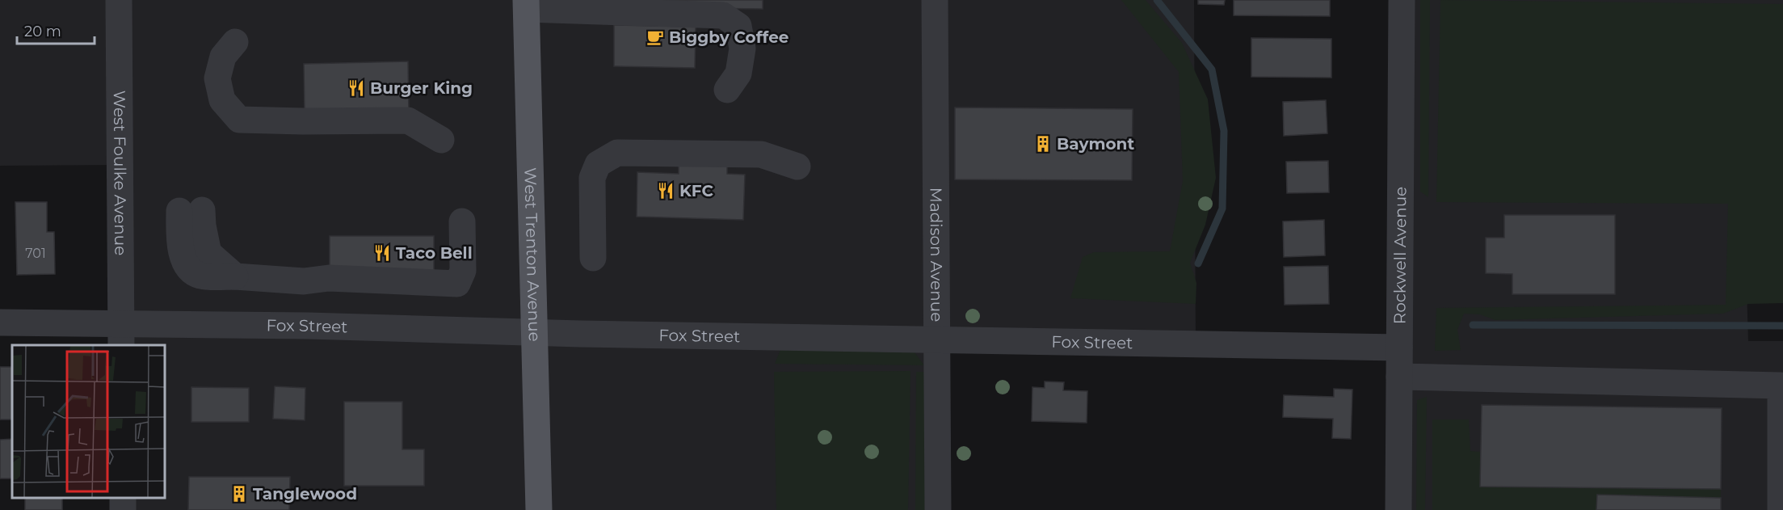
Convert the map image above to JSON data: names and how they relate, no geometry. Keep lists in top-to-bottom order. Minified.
{"streets":{"main road":["West Trenton Avenue"],"street":["West Foulke Avenue","Madison Avenue","Rockwell Avenue","Fox Street"]},"crossings":[["West Foulke Avenue","Fox Street"],["Madison Avenue","Fox Street"],["Rockwell Avenue","Fox Street"],["West Trenton Avenue","Fox Street"]],"places":{"cafe":["Biggby Coffee"],"restaurant":["Burger King","KFC","Taco Bell"],"building":["Baymont","Tanglewood"]},"house_numbers":["701"],"scale_bar":"20 m"}
